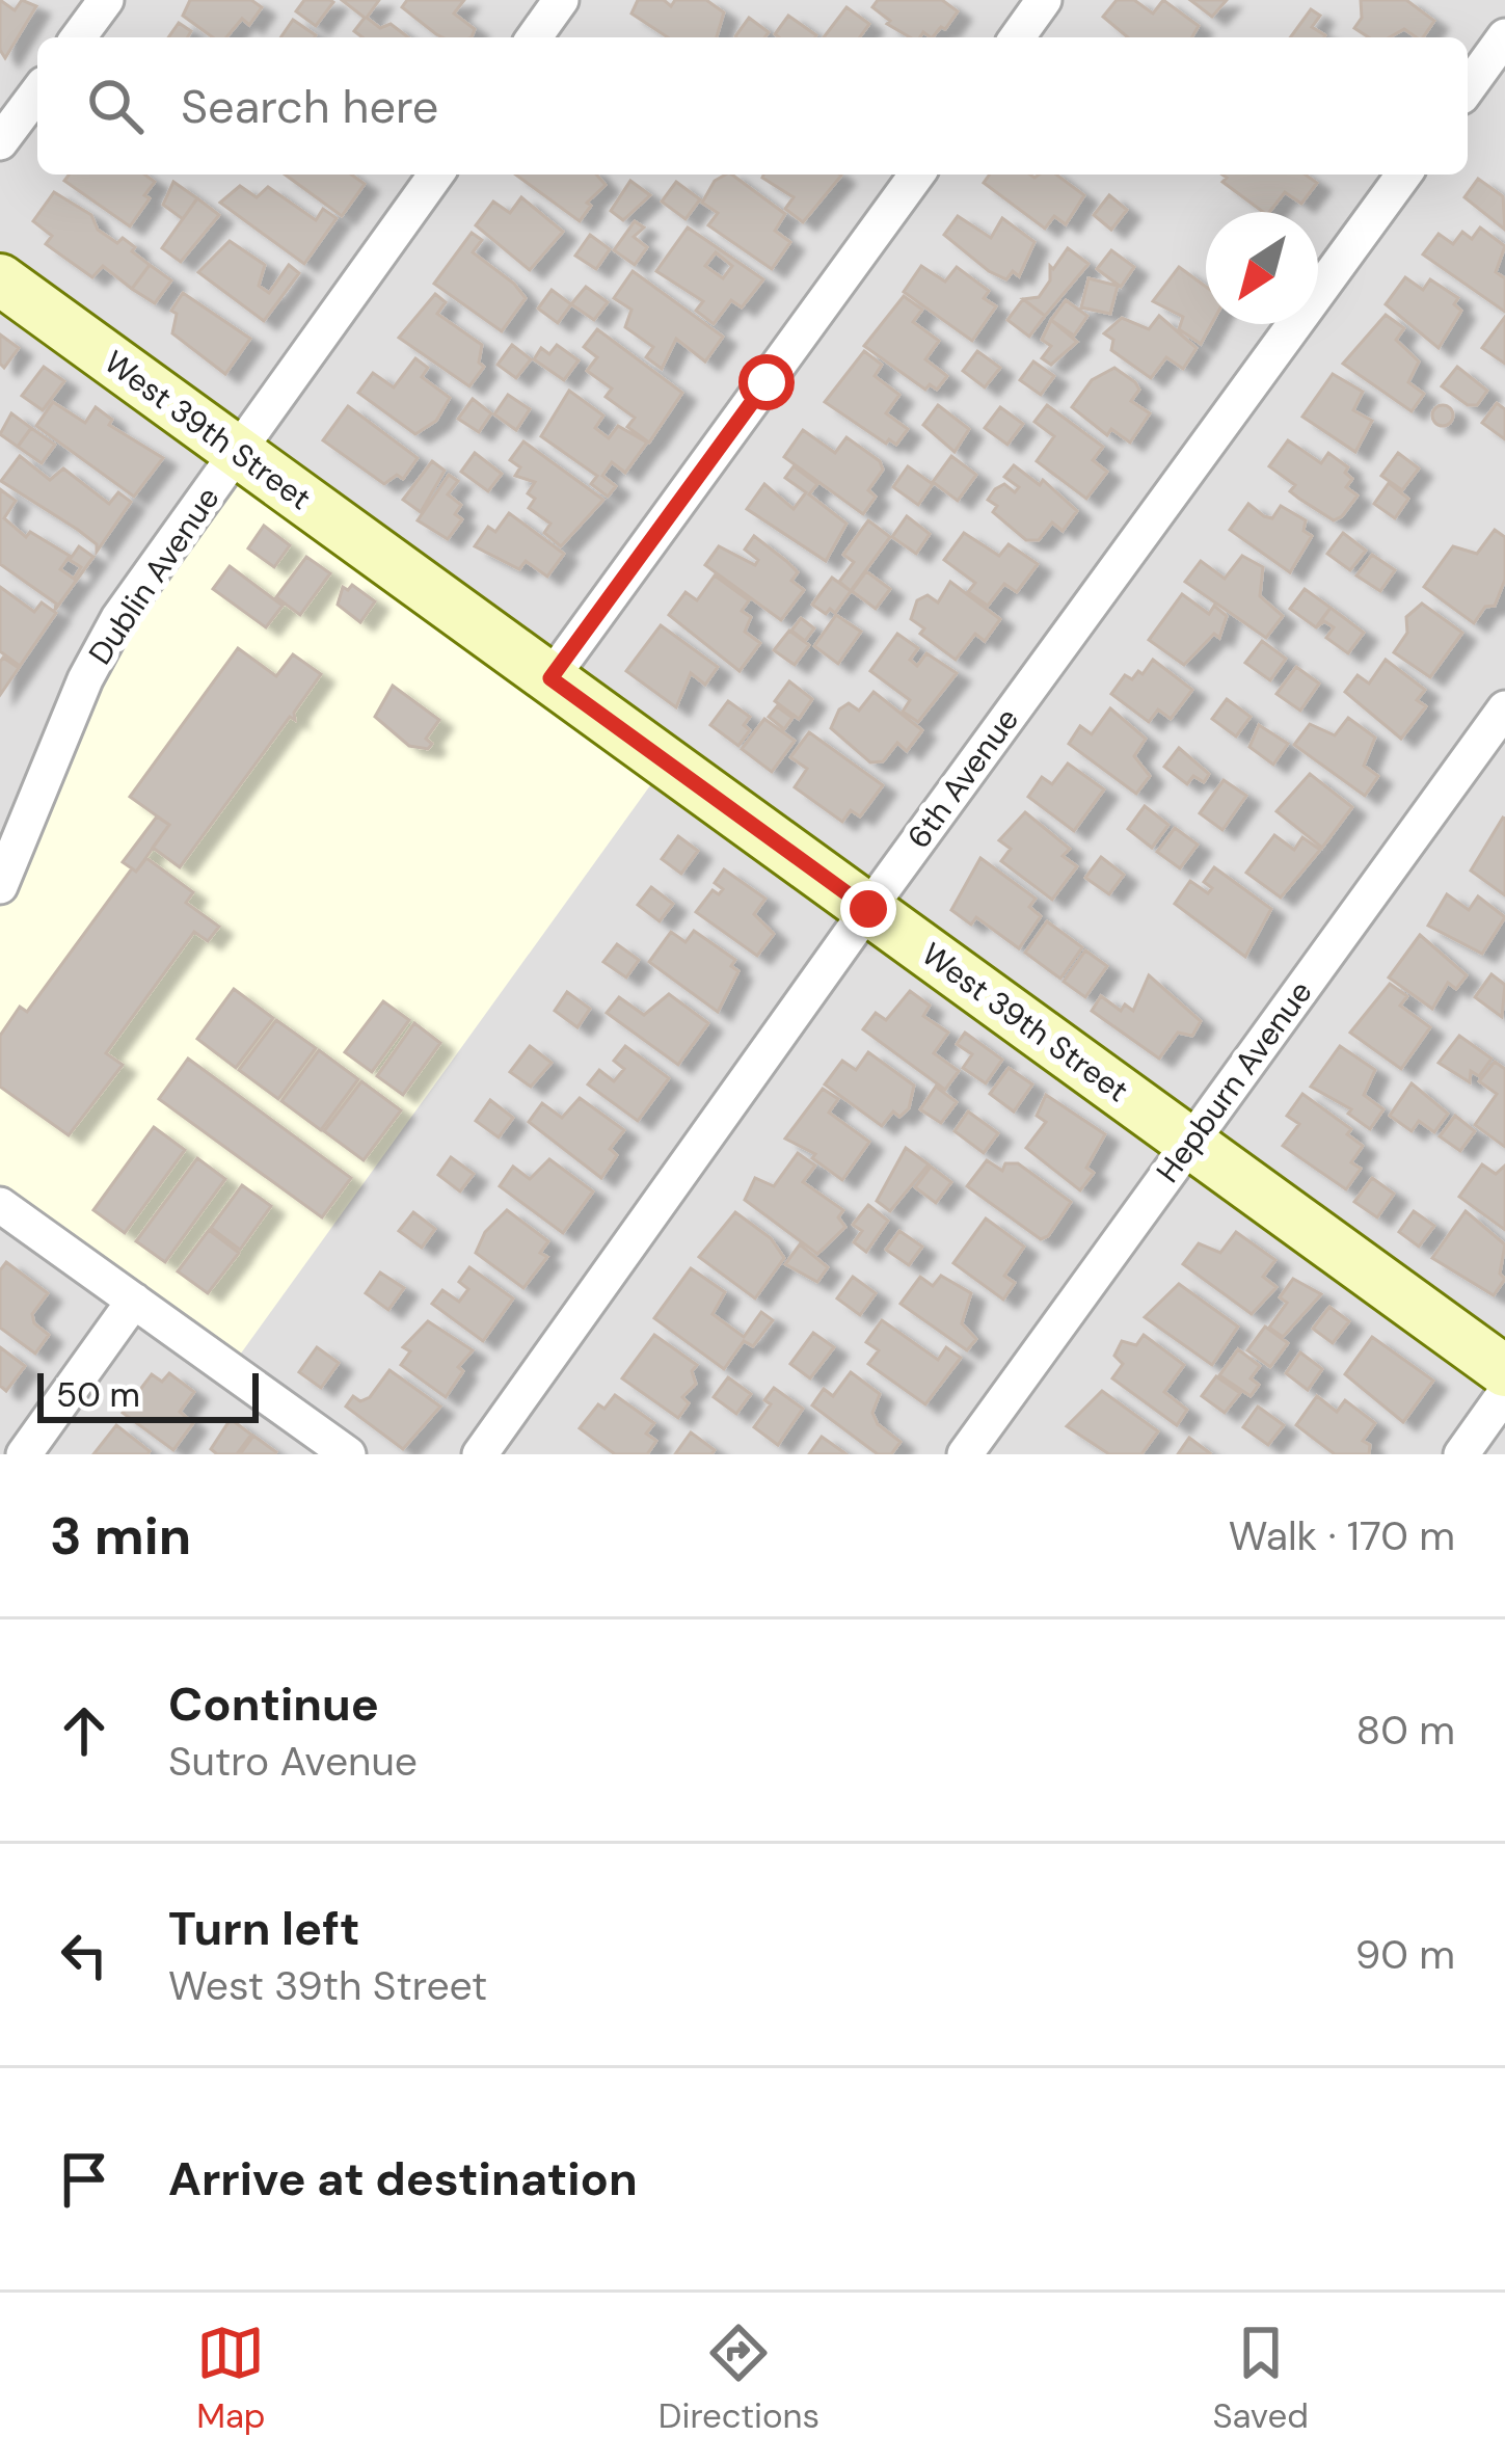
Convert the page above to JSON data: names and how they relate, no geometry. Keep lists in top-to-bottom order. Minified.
{"streets":{"street":["West 39th Street","Dublin Avenue","6th Avenue","Hepburn Avenue"]},"crossings":[["West 39th Street","Dublin Avenue"],["West 39th Street","6th Avenue"],["West 39th Street","Hepburn Avenue"]],"scale_bar":"50 m","north":"bottom left","page":{"search":"Search here","scale":"50 m","heading":["3 min","Walk · 170 m"],"list":[["Continue","Sutro Avenue","80 m"],["Turn left","West 39th Street","90 m"],"Arrive at destination"],"nav":["Map","Directions","Saved"]}}
